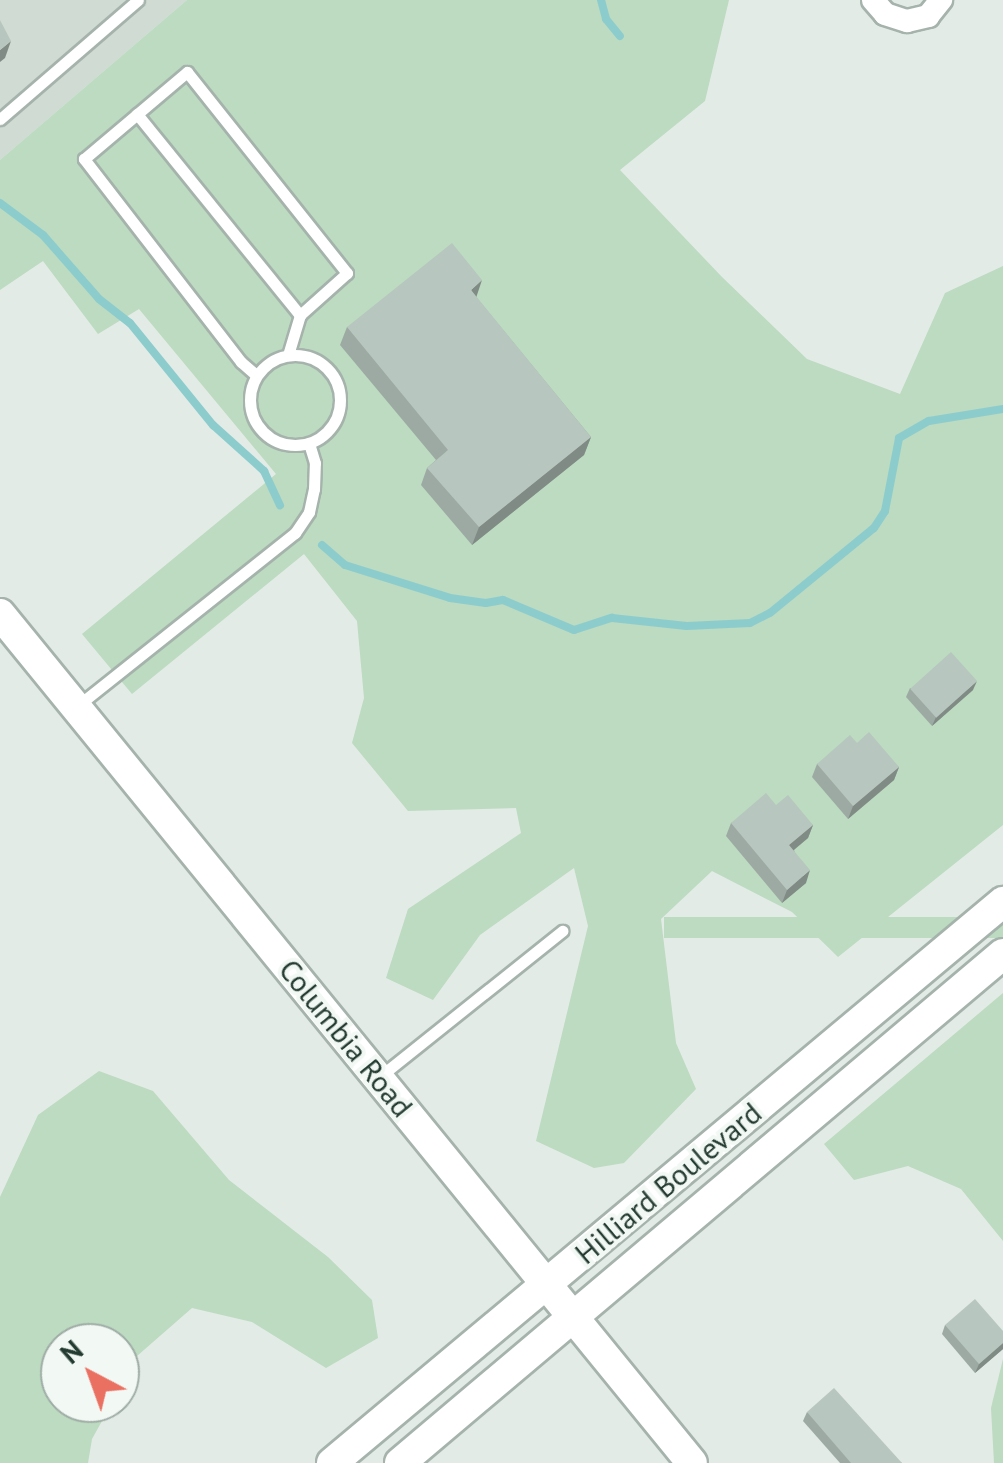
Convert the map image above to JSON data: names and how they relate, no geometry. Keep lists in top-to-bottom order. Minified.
{"streets":{"main road":["Columbia Road","Hilliard Boulevard"]},"crossings":[["Columbia Road","Hilliard Boulevard"]],"north":"top left"}
